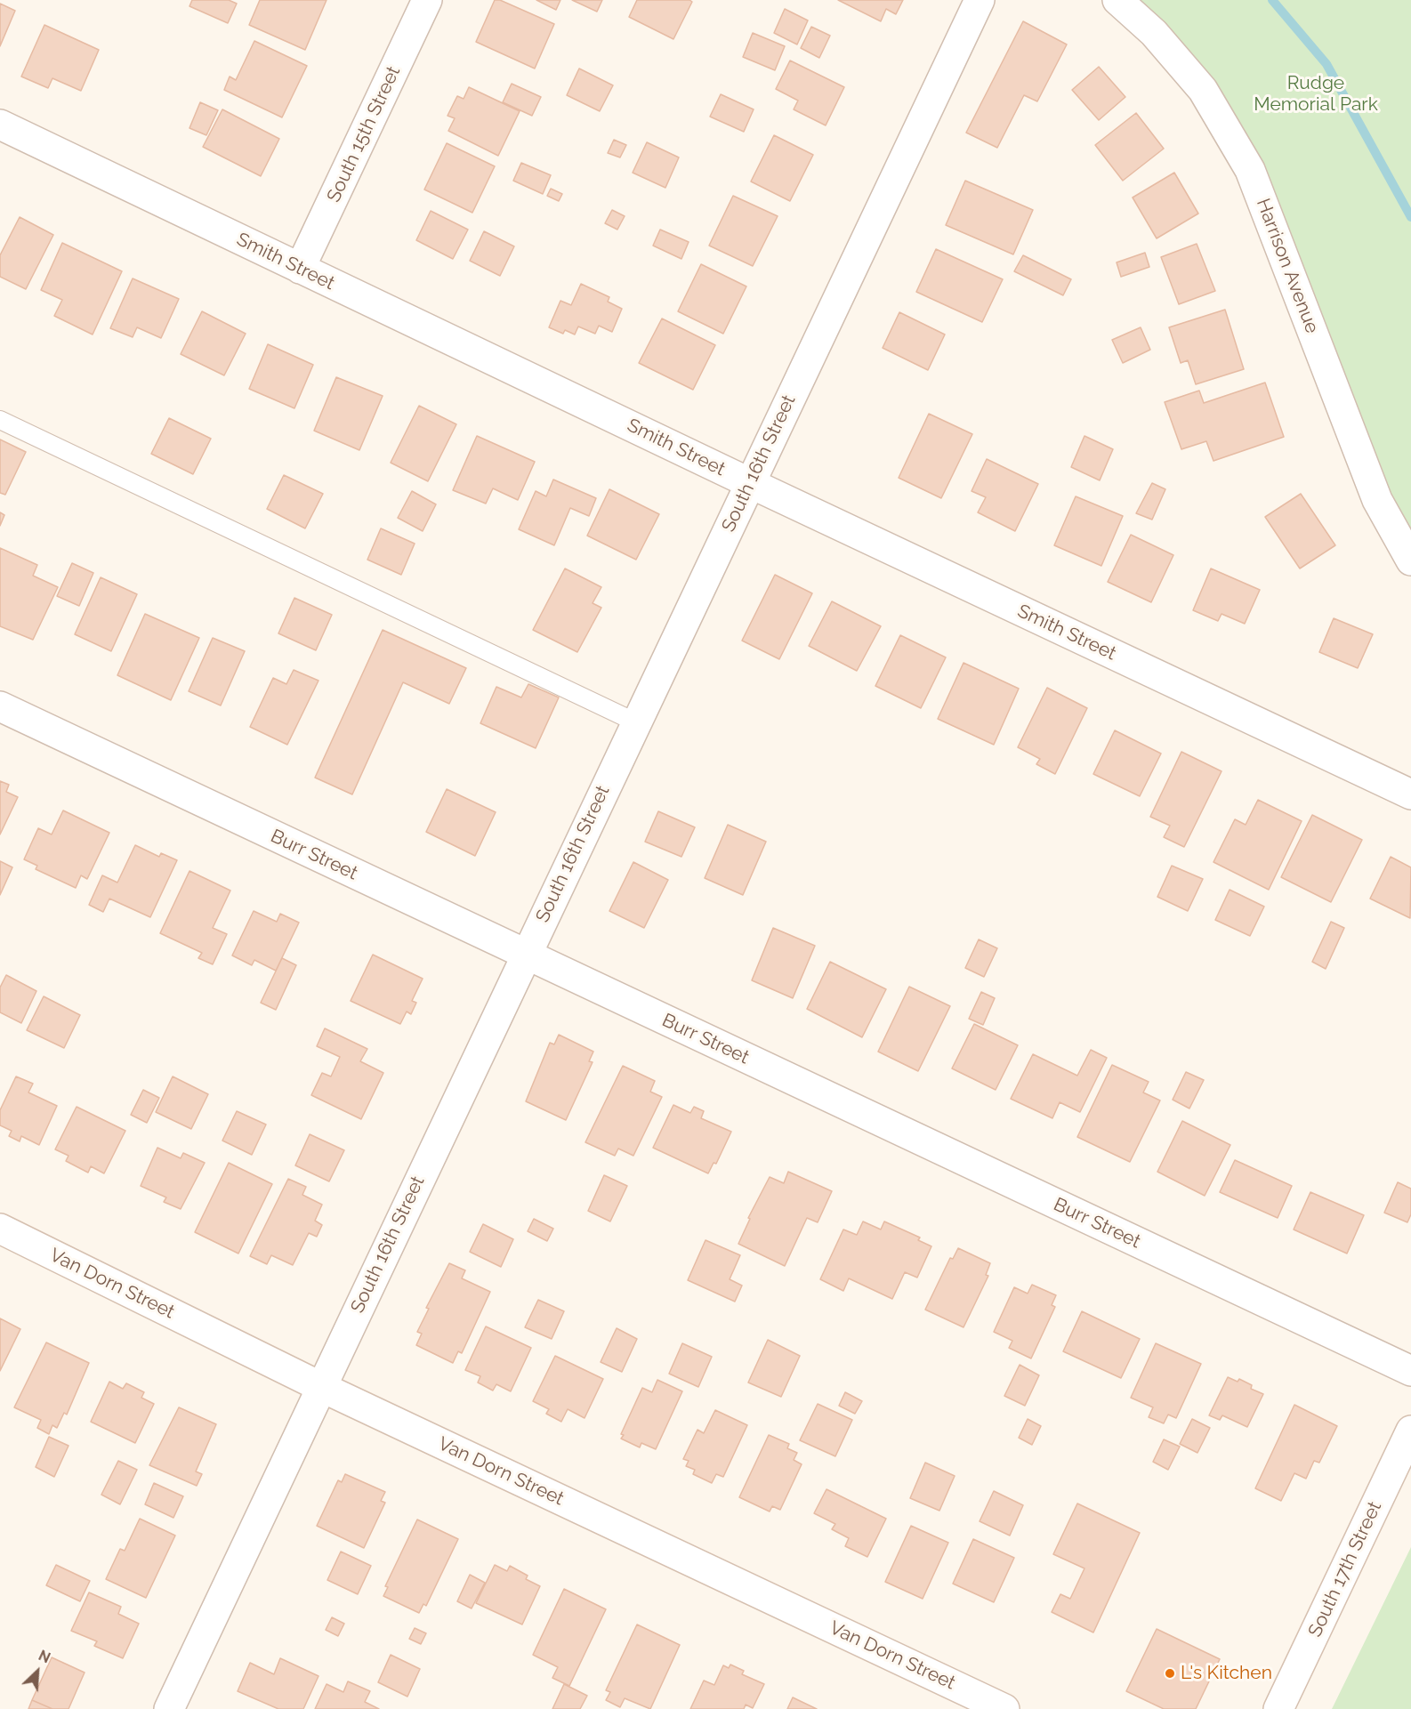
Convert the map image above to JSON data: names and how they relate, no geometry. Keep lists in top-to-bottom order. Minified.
{"streets":{"street":["South 15th Street","Smith Street","Harrison Avenue","South 16th Street","Burr Street","Van Dorn Street","South 17th Street"]},"crossings":[["South 15th Street","Smith Street"],["Smith Street","South 16th Street"],["South 16th Street","Burr Street"],["South 16th Street","Van Dorn Street"]],"parks":["Rudge Memorial Park"],"places":["L's Kitchen"],"north":"top right"}
